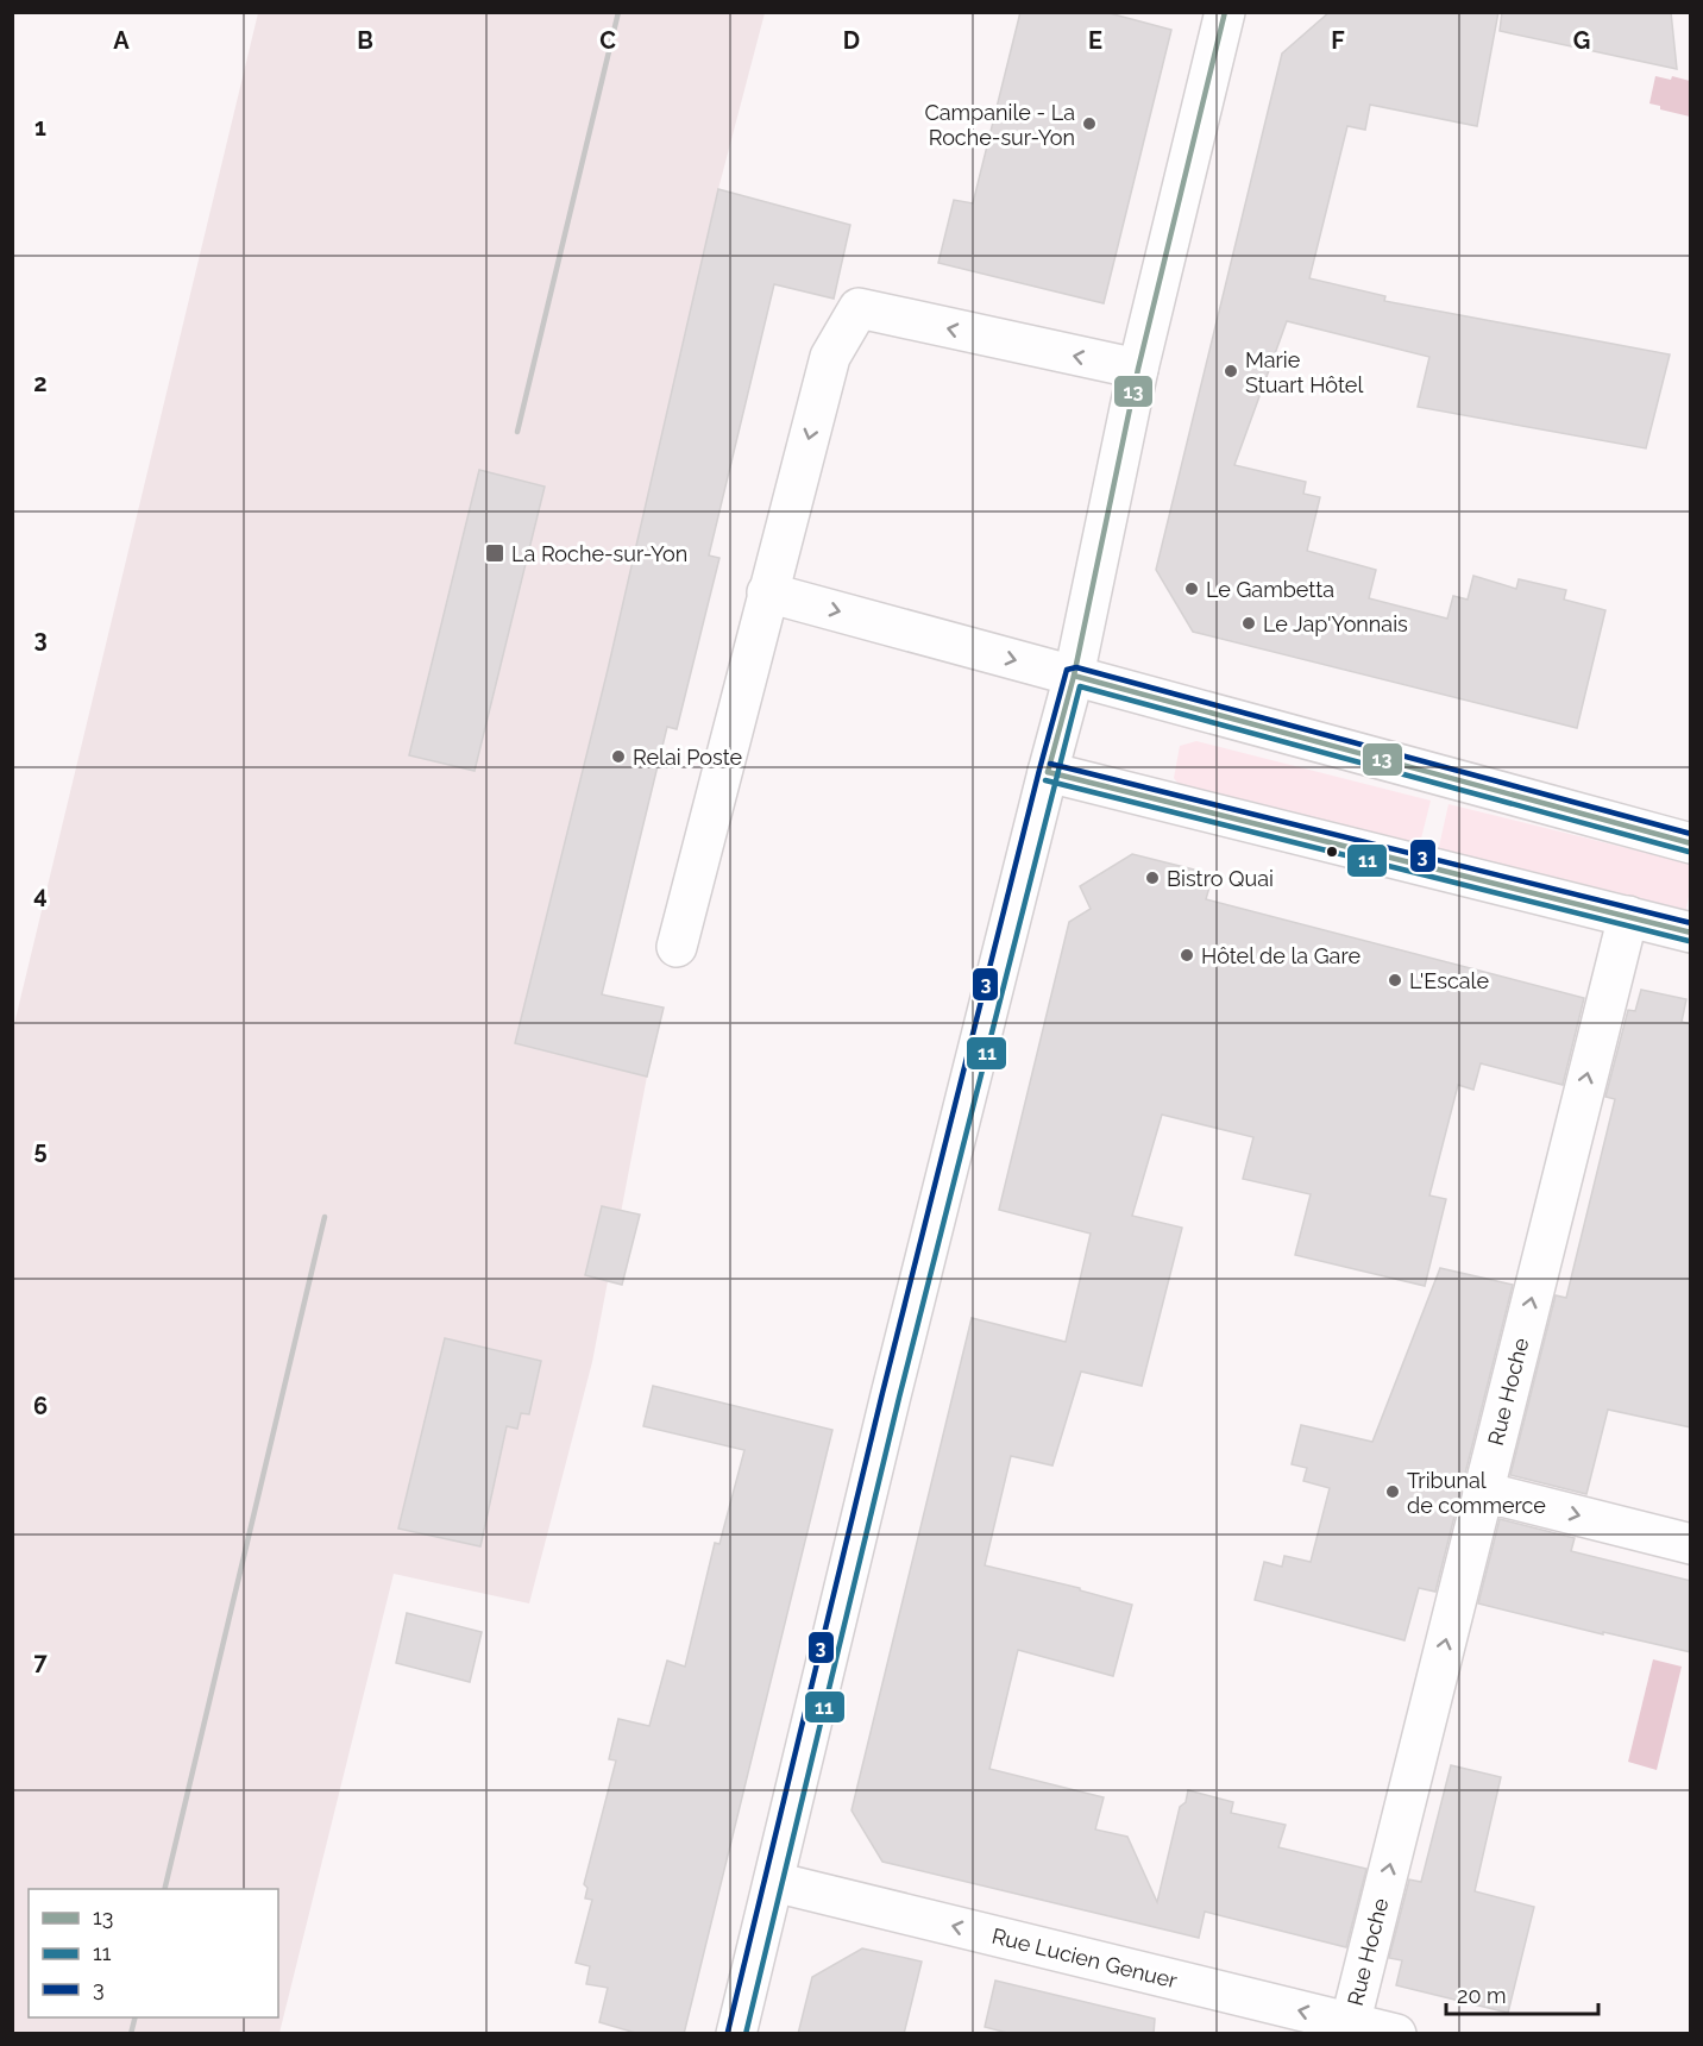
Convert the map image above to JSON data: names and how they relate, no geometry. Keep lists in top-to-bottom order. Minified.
{"streets":{"street":["Rue Hoche","Rue Lucien Genuer"]},"crossings":[["Rue Hoche","Rue Lucien Genuer"]],"one_way":["Rue Hoche","Rue Lucien Genuer"],"places":{"other":["Campanile - La Roche-sur-Yon","Marie Stuart Hôtel","Le Gambetta","Le Jap'Yonnais","Relai Poste","Bistro Quai","Hôtel de la Gare","L'Escale","Tribunal de commerce"],"transit":["La Roche-sur-Yon"]},"lines":["transit line 13","transit line 3","transit line 11"],"legend":["13","11","3"],"scale_bar":"20 m","grid":{"columns":["A","B","C","D","E","F","G"],"rows":["1","2","3","4","5","6","7"]}}
